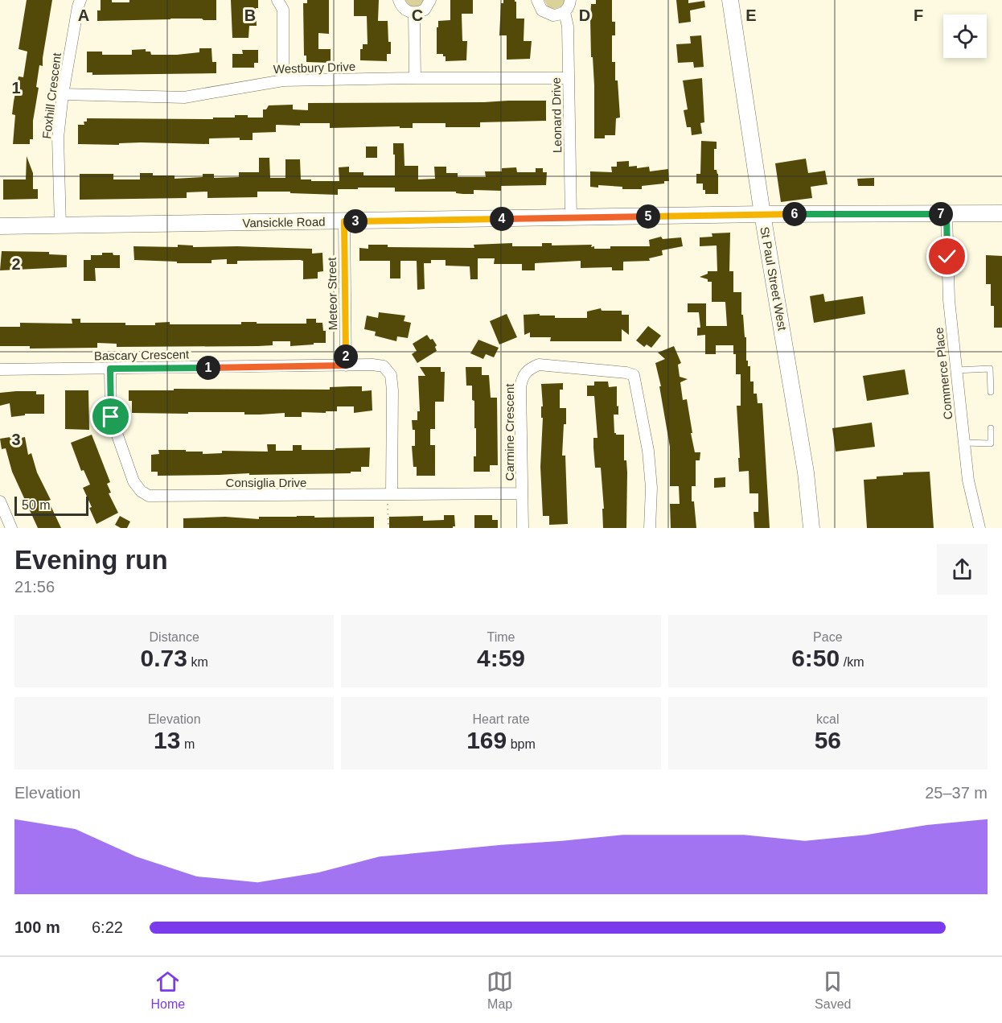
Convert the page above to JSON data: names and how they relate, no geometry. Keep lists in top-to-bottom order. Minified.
{"streets":{"street":["Westbury Drive","Foxhill Crescent","Leonard Drive","Vansickle Road","St Paul Street West","Meteor Street","Bascary Crescent","Commerce Place","Carmine Crescent","Consiglia Drive"]},"crossings":[["Westbury Drive","Foxhill Crescent"],["Westbury Drive","Leonard Drive"],["Foxhill Crescent","Vansickle Road"],["Leonard Drive","Vansickle Road"],["Vansickle Road","St Paul Street West"],["Vansickle Road","Meteor Street"],["Vansickle Road","Commerce Place"],["Meteor Street","Bascary Crescent"],["Bascary Crescent","Consiglia Drive"],["Carmine Crescent","Consiglia Drive"]],"scale_bar":"50 m","page":{"pins":["6","7","5","4","3","2","1"],"scale":"50 m","heading":["Evening run","21:56"],"stats":[["Distance","0.73 km"],["Time","4:59"],["Pace","6:50 /km"],["Elevation","13 m"],["Heart rate","169 bpm"],["kcal","56"]],"chart":["Elevation","25–37 m"],"list":[{"name":"100 m","note":"6:22"}],"tabs":["Home","Map","Saved"]},"grid":{"columns":["A","B","C","D","E","F"],"rows":["1","2","3"]}}
